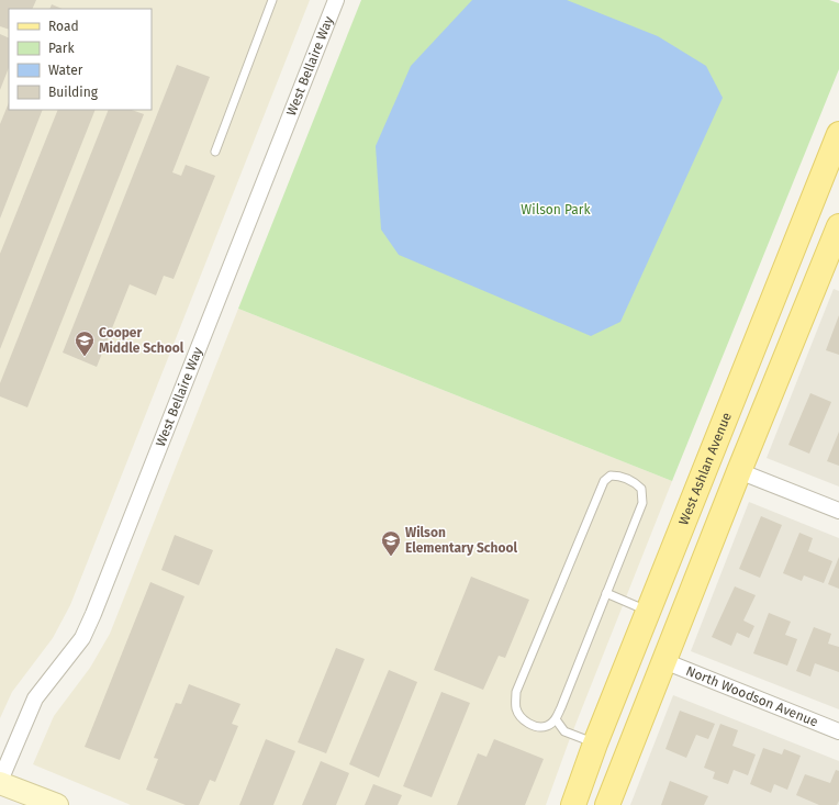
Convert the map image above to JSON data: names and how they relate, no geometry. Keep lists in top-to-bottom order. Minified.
{"streets":{"main road":["West Ashlan Avenue"],"street":["West Bellaire Way","North Woodson Avenue"]},"parks":["Wilson Park"],"places":{"school or university":["Cooper Middle School","Wilson Elementary School"]},"legend":["Road","Park","Water","Building"]}
